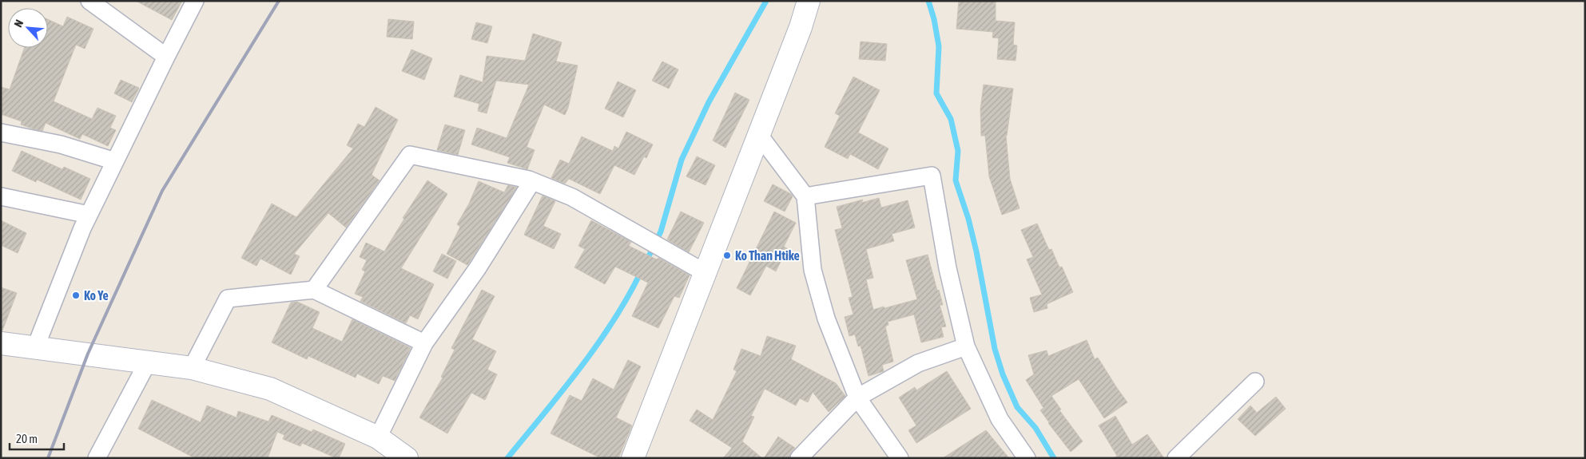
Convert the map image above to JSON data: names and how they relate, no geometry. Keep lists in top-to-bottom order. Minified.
{"places":["Ko Than Htike","Ko Ye"],"scale_bar":"20 m","north":"top left"}
